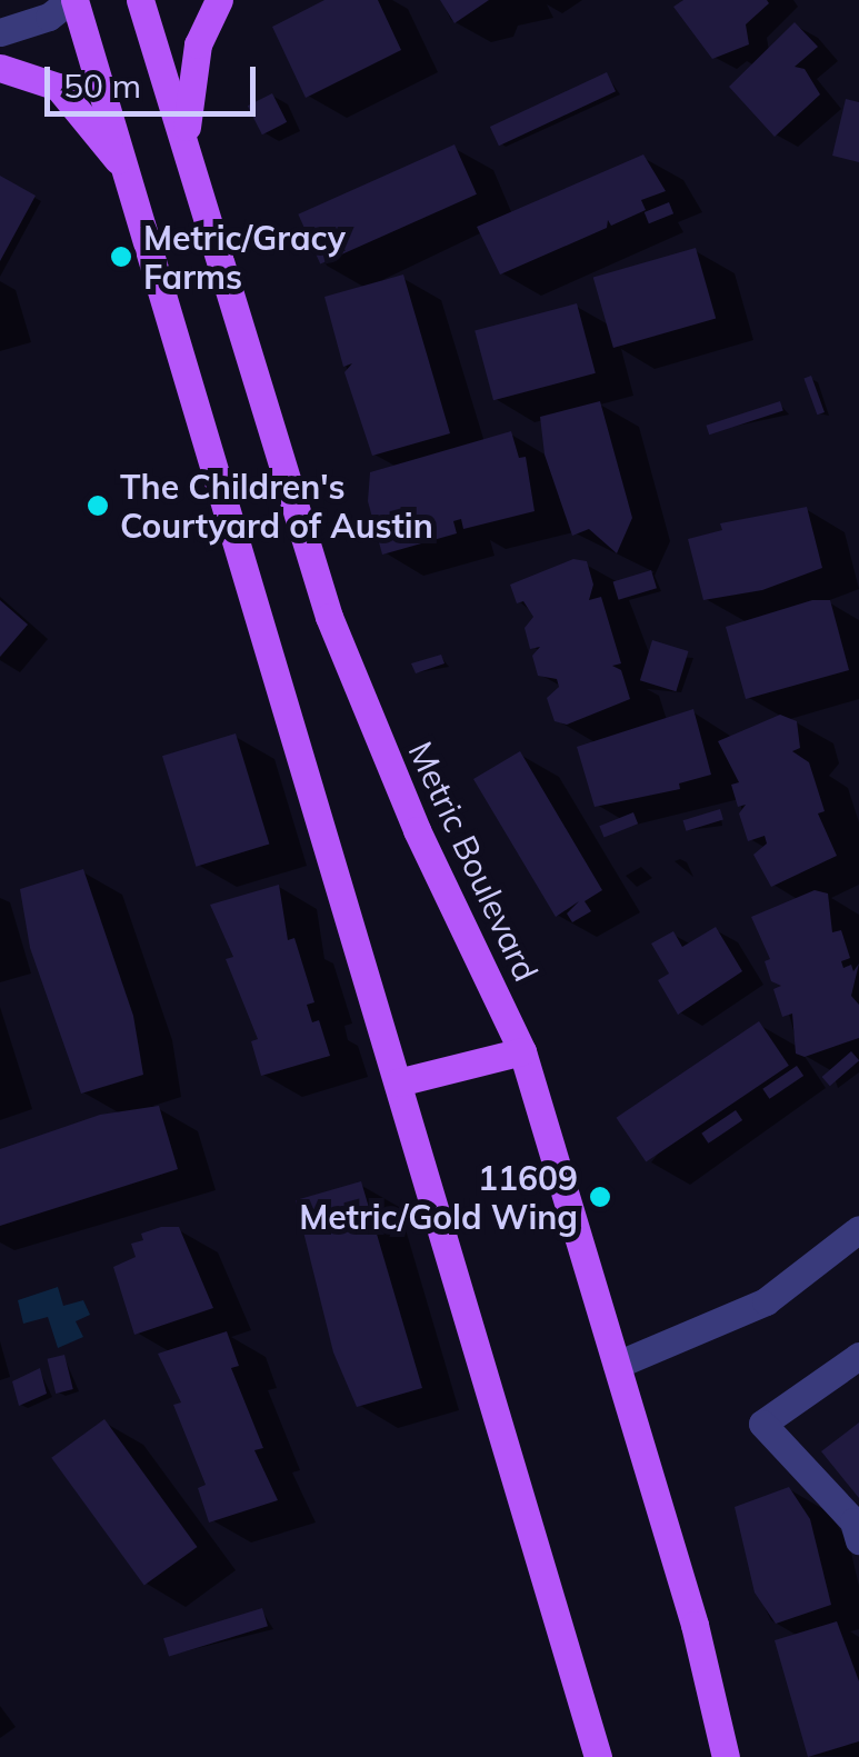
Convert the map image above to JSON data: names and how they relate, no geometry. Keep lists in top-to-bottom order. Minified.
{"streets":{"main road":["Metric Boulevard"]},"places":["Metric/Gracy Farms","The Children's Courtyard of Austin","11609 Metric/Gold Wing"],"scale_bar":"50 m"}
